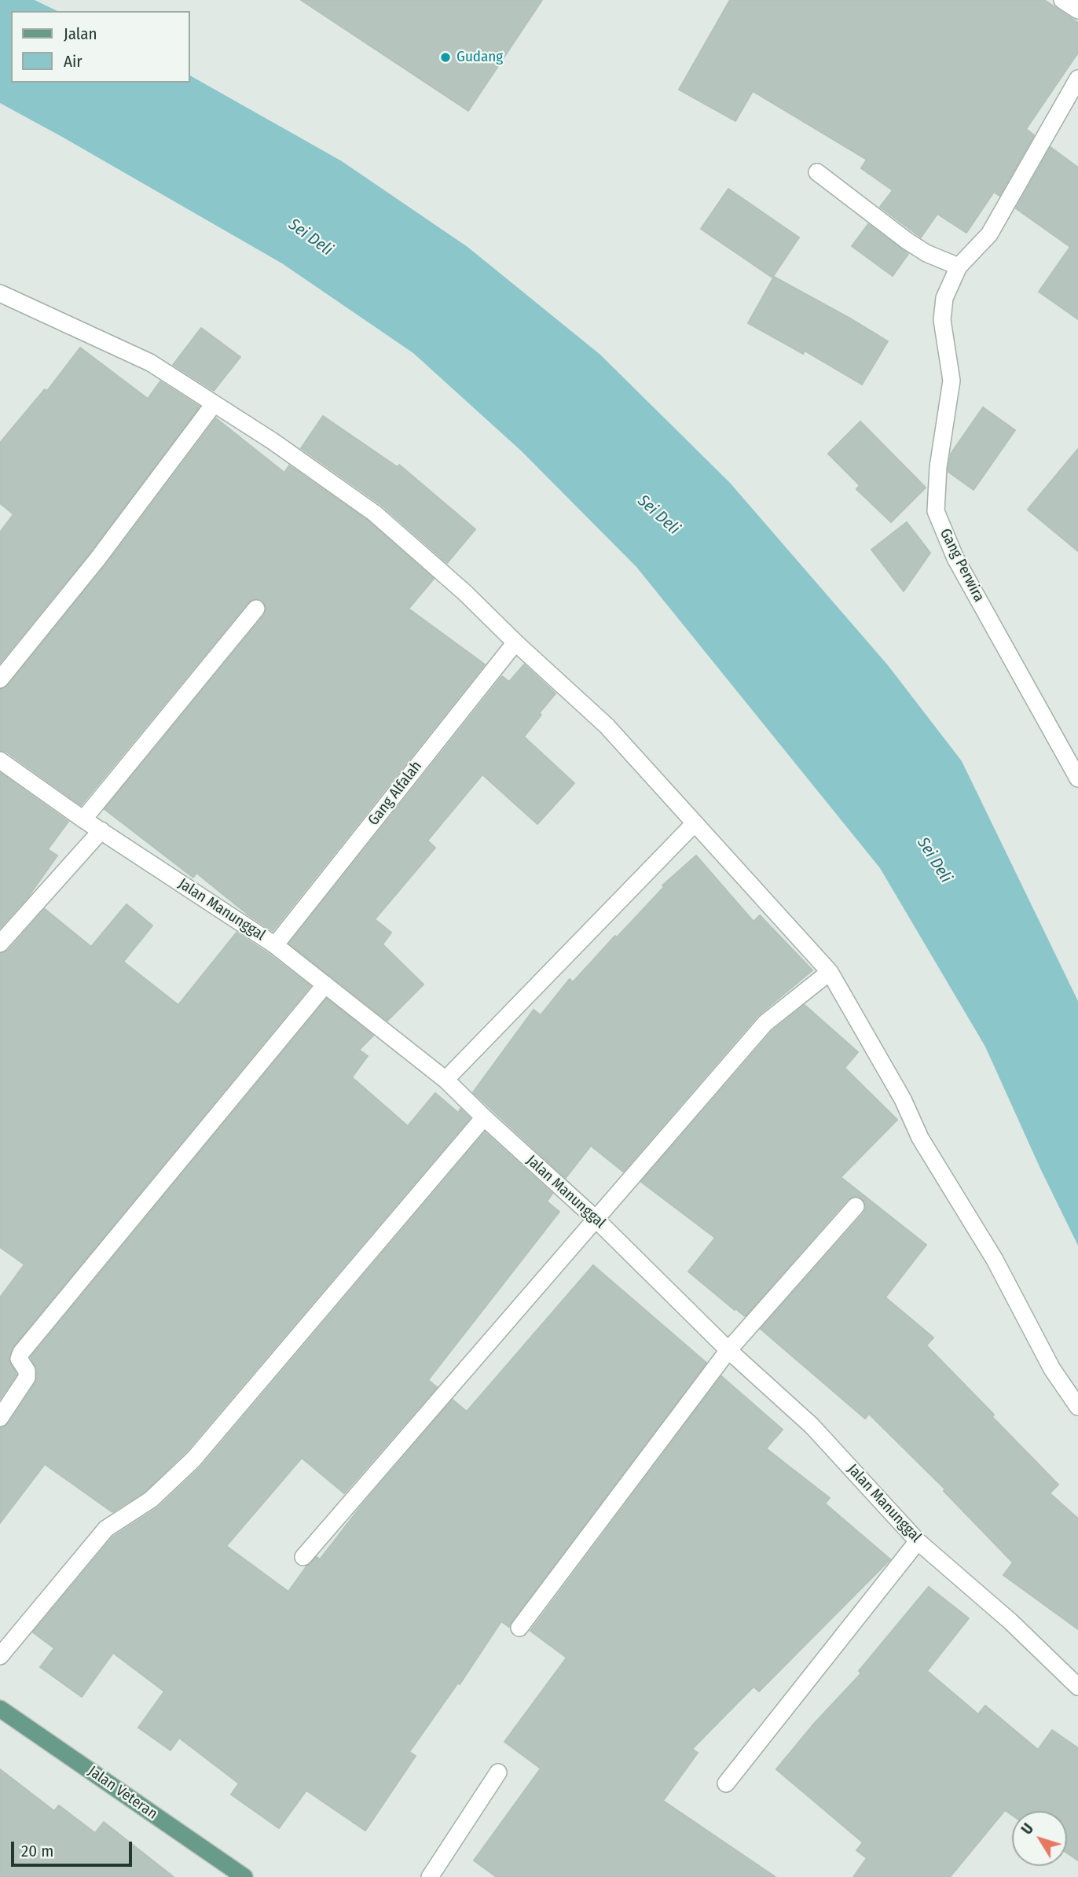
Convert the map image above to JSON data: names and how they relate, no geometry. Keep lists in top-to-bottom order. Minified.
{"streets":{"main road":["Jalan Veteran"],"street":["Gang Perwira","Gang Alfalah","Jalan Manunggal"]},"crossings":[["Gang Alfalah","Jalan Manunggal"]],"water":["Sei Deli"],"places":["Gudang"],"legend":["Jalan","Air"],"scale_bar":"20 m","north":"top left"}
